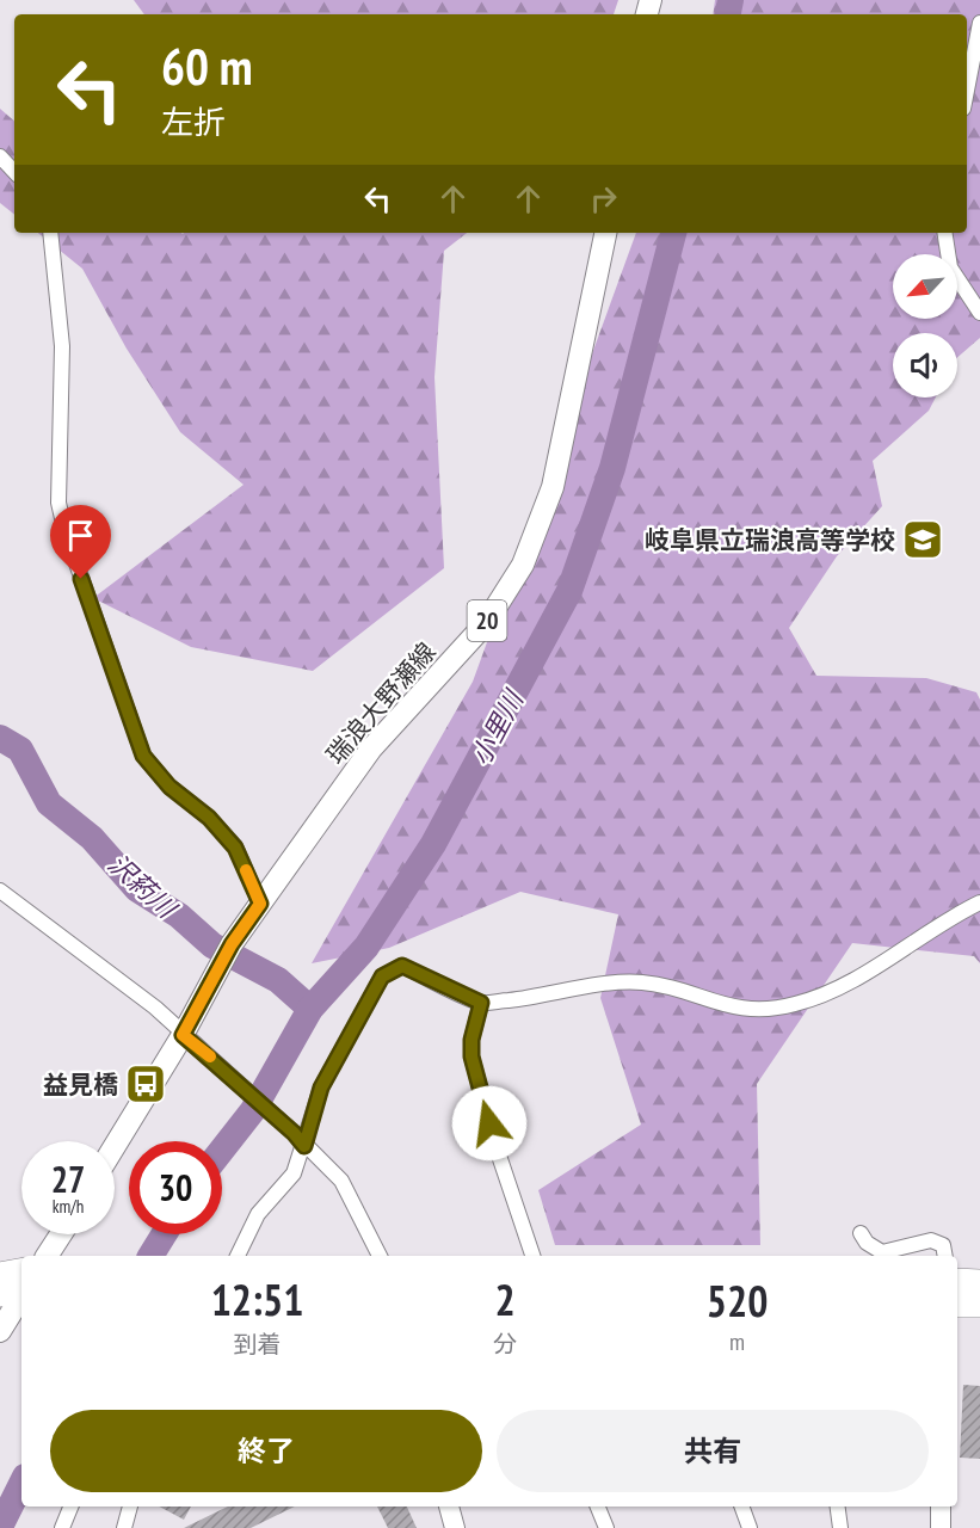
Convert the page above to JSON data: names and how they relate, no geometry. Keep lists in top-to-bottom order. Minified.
{"streets":{"main road":["20","瑞浪大野瀬線"]},"water":["小里川","沢葯川"],"places":{"school or university":["岐阜県立瑞浪高等学校"],"bus stop":["益見橋"]},"north":"bottom left","page":{"turn":["60 m","左折"],"speed":"27 km/h","limit":"30","eta":["12:51","到着","2","分","520","m"],"buttons":["終了","共有"]}}
